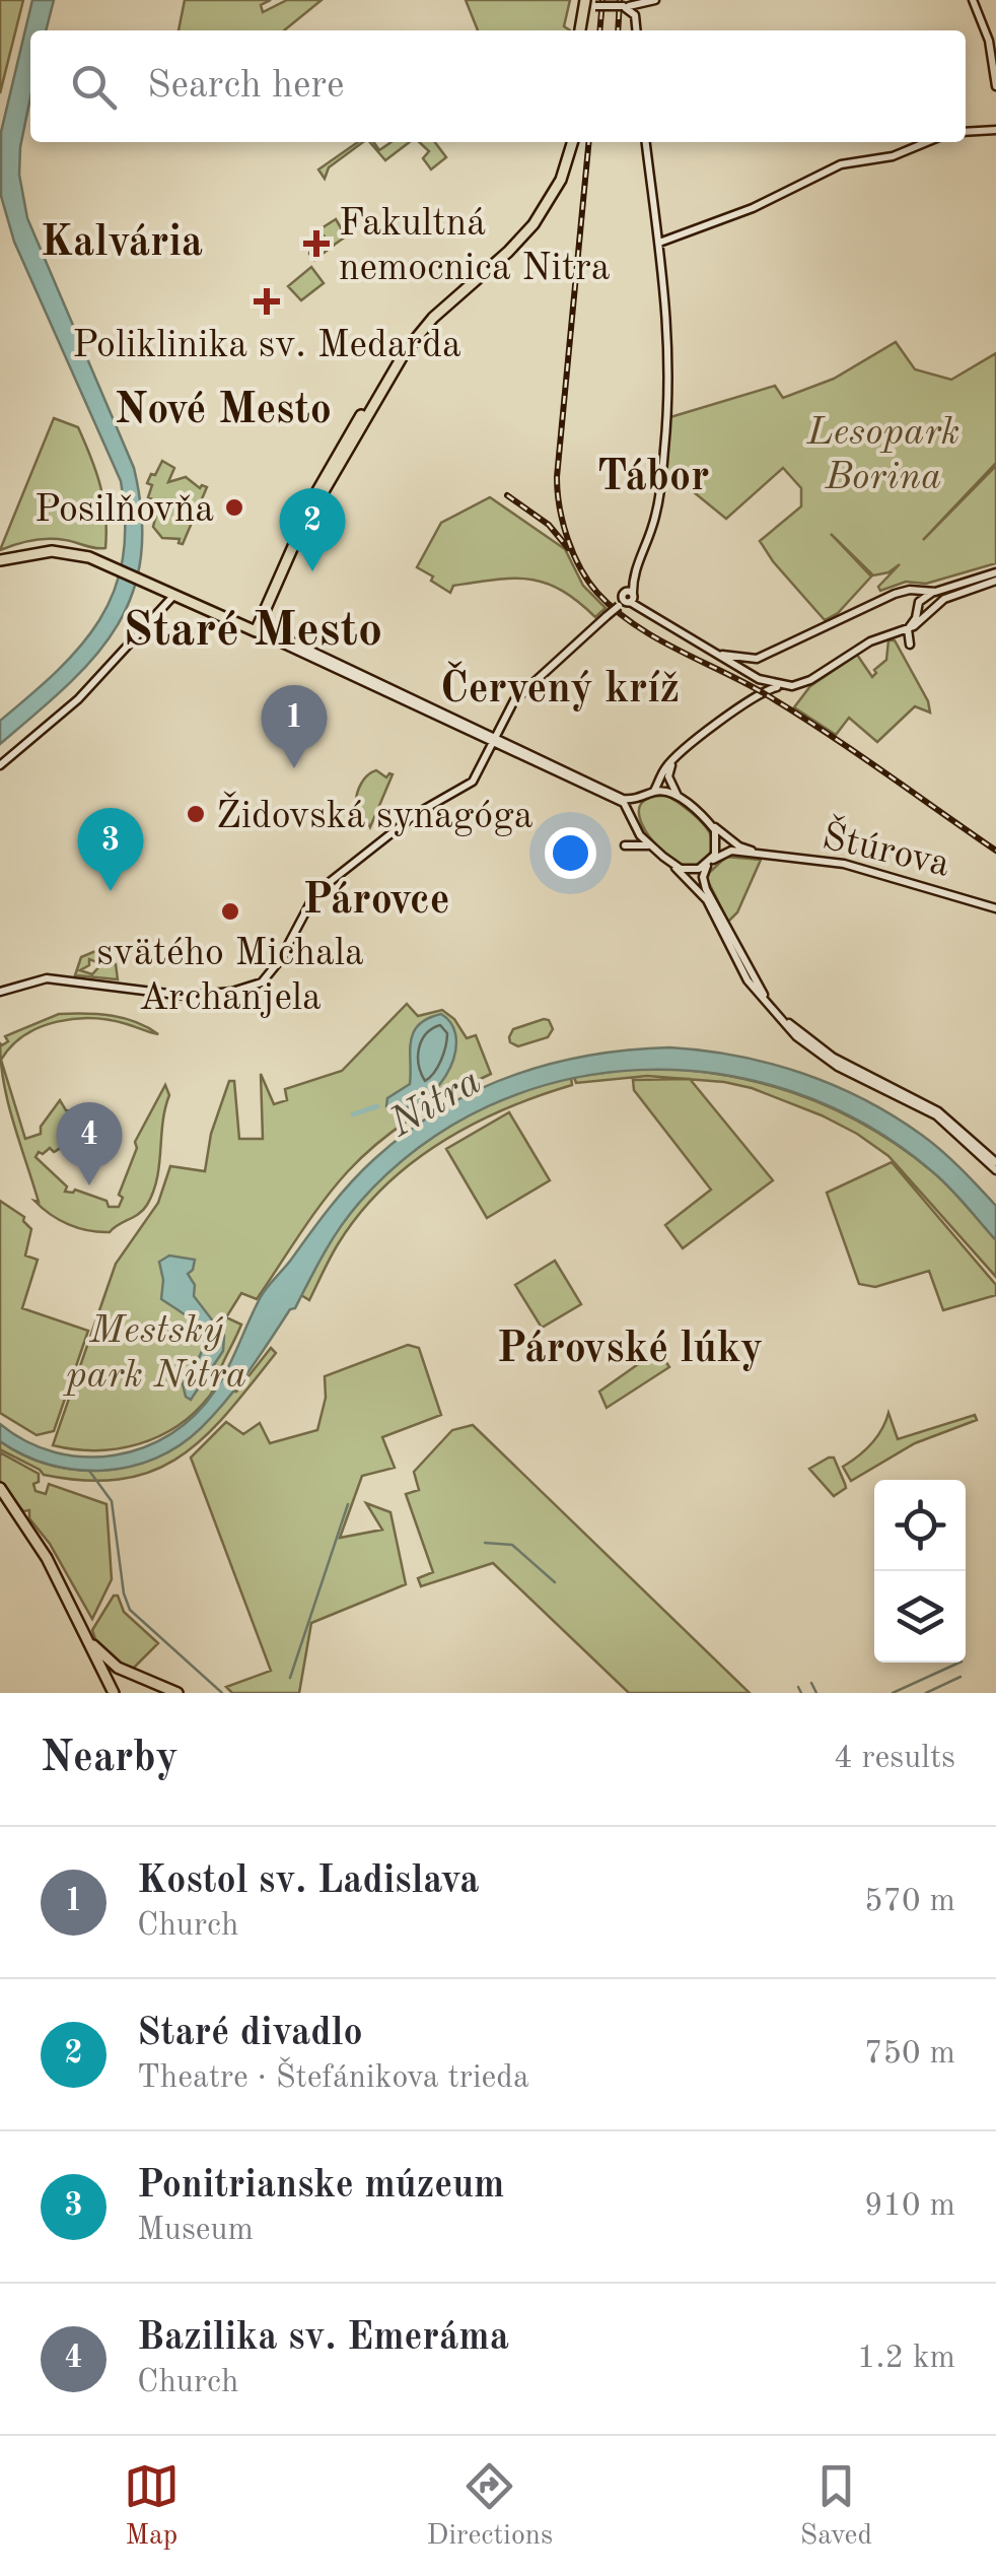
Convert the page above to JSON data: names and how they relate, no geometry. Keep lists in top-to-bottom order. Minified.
{"streets":{"street":["Štúrova"]},"districts":["Kalvária","Nové Mesto","Tábor","Staré Mesto","Červený kríž","Párovce","Párovské lúky"],"water":["Nitra"],"parks":["Lesopark Borina","Mestský park Nitra"],"places":{"health":["Fakultná nemocnica Nitra","Poliklinika sv. Medarda"],"other":["Posilňovňa","Židovská synagóga","svätého Michala Archanjela"]},"page":{"search":"Search here","pins":["2","1","3","4"],"heading":["Nearby","4 results"],"list":[{"mark":"1","name":"Kostol sv. Ladislava","note":"Church","value":"570 m"},{"mark":"2","name":"Staré divadlo","note":"Theatre · Štefánikova trieda","value":"750 m"},{"mark":"3","name":"Ponitrianske múzeum","note":"Museum","value":"910 m"},{"mark":"4","name":"Bazilika sv. Emeráma","note":"Church","value":"1.2 km"}],"nav":["Map","Directions","Saved"]}}
